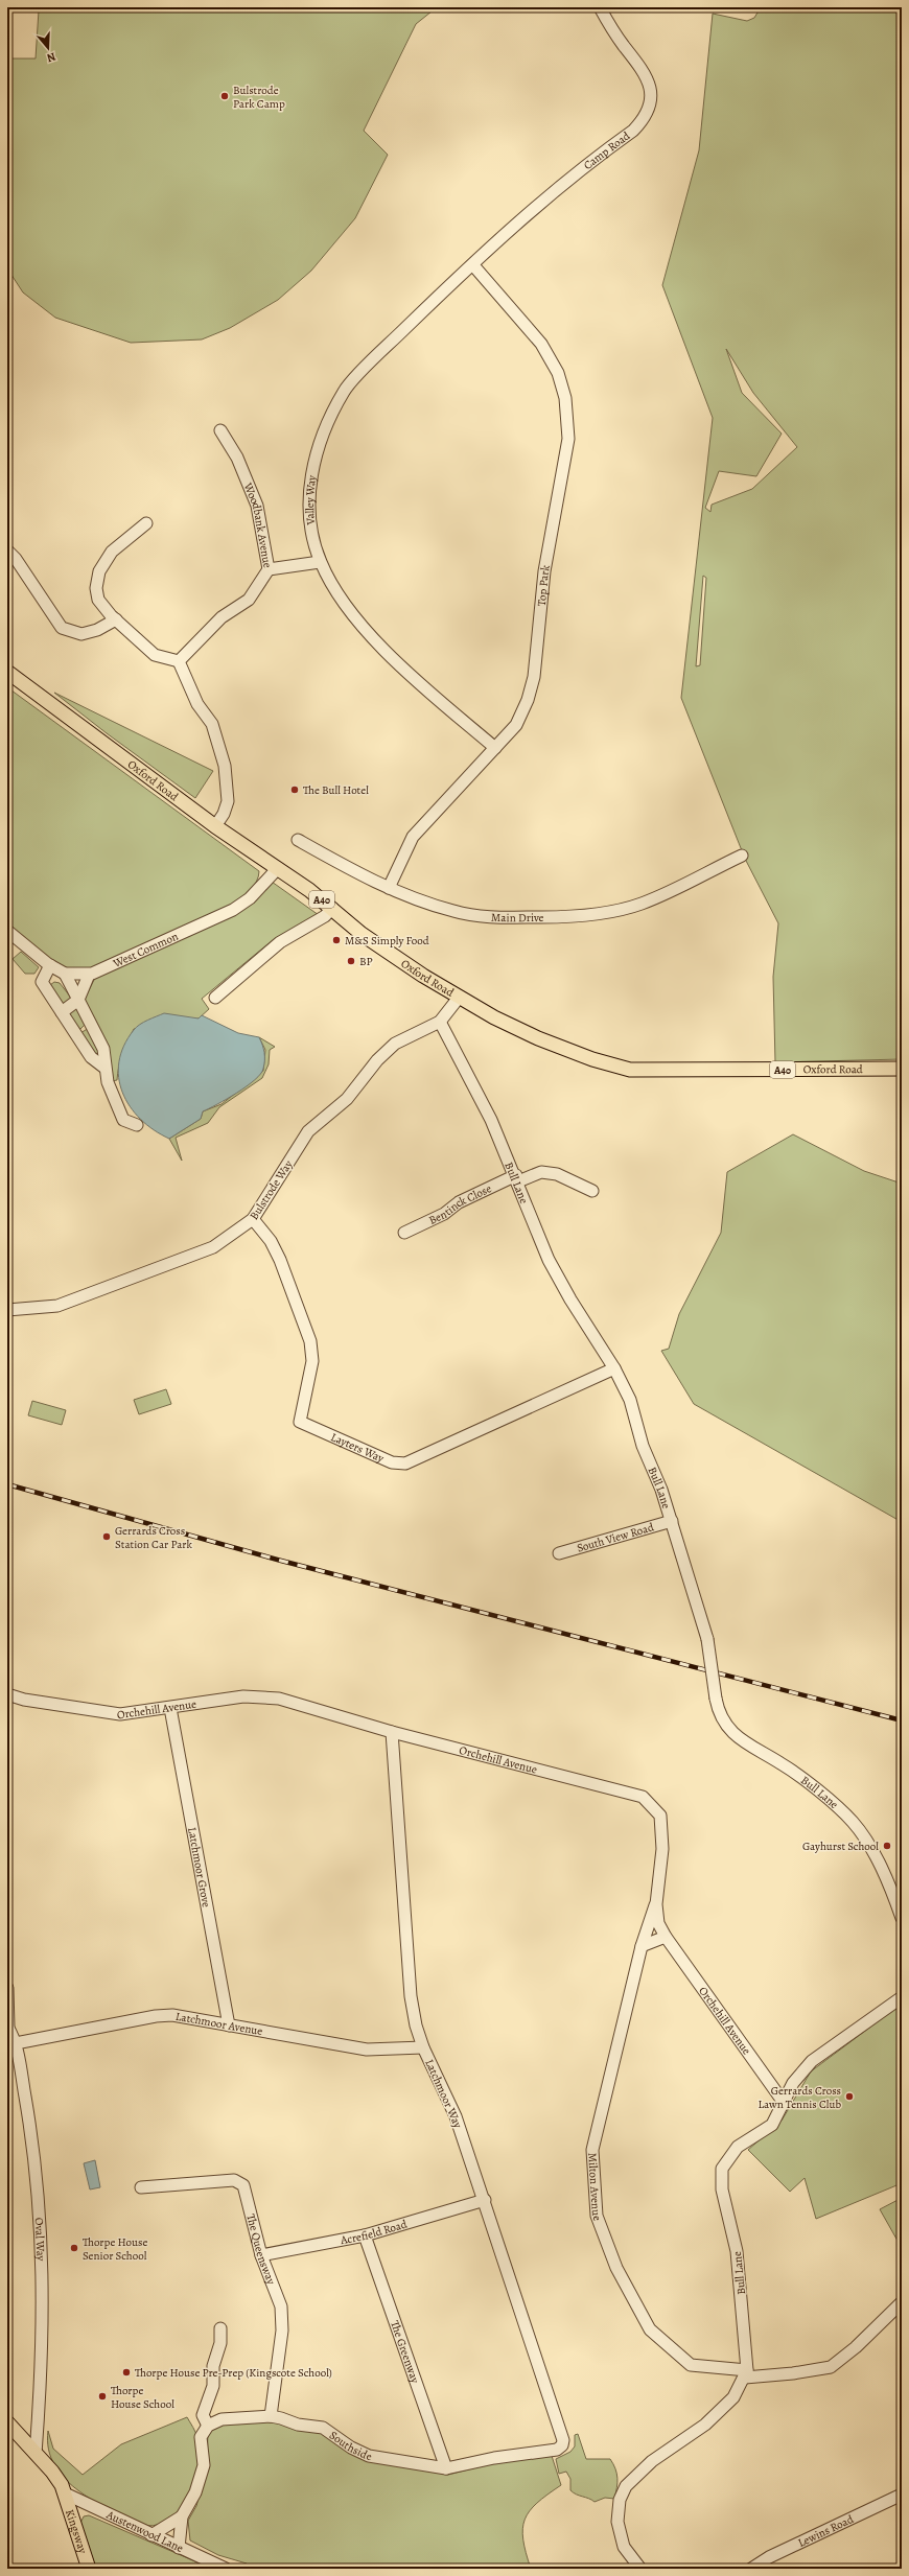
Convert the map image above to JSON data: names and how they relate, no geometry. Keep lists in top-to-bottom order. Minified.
{"streets":{"main road":["Oxford Road","A40","Kingsway"],"street":["Camp Road","Valley Way","Woodbank Avenue","Top Park","Main Drive","West Common","Bull Lane","Bulstrode Way","Bentinck Close","Layters Way","South View Road","Orchehill Avenue","Latchmoor Grove","Latchmoor Avenue","Latchmoor Way","Milton Avenue","Acrefield Road","Oval Way","The Queensway","The Greenway","Southside","Lewins Road","Austenwood Lane"]},"crossings":[["Camp Road","Valley Way"],["Camp Road","Top Park"],["Valley Way","Top Park"],["Top Park","Main Drive"],["Oxford Road","West Common"],["Oxford Road","Bulstrode Way"],["Bull Lane","Bulstrode Way"],["Bull Lane","Bentinck Close"],["Bull Lane","Layters Way"],["Bull Lane","South View Road"],["Bull Lane","Orchehill Avenue"],["Bull Lane","Milton Avenue"],["Bulstrode Way","Layters Way"],["Orchehill Avenue","Latchmoor Grove"],["Orchehill Avenue","Latchmoor Way"],["Orchehill Avenue","Milton Avenue"],["Latchmoor Grove","Latchmoor Avenue"],["Latchmoor Avenue","Latchmoor Way"],["Latchmoor Avenue","Oval Way"],["Latchmoor Way","Acrefield Road"],["Latchmoor Way","Southside"],["Acrefield Road","The Queensway"],["Acrefield Road","The Greenway"],["Oval Way","Kingsway"],["The Queensway","Southside"],["The Greenway","Southside"],["Kingsway","Austenwood Lane"]],"places":["Bulstrode Park Camp","The Bull Hotel","M&S Simply Food","BP","Gerrards Cross Station Car Park","Gayhurst School","Gerrards Cross Lawn Tennis Club","Thorpe House Senior School","Thorpe House Pre-Prep (Kingscote School)","Thorpe House School"],"north":"bottom"}
